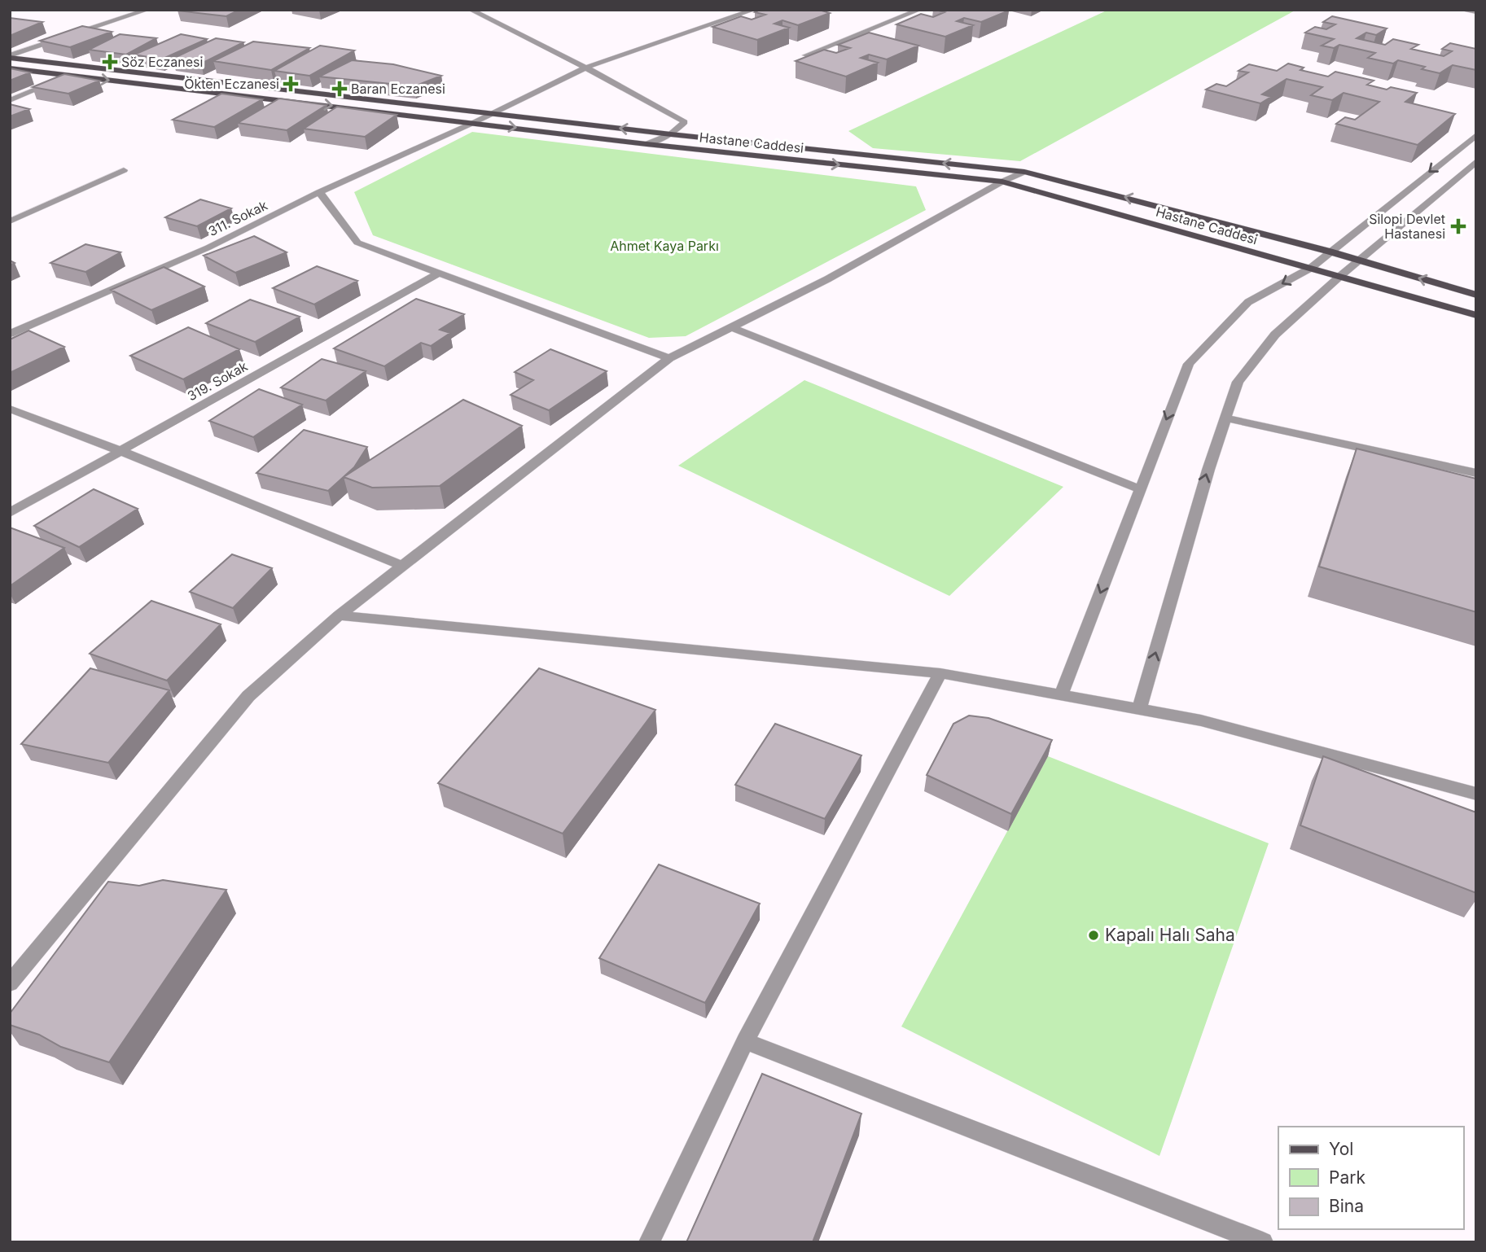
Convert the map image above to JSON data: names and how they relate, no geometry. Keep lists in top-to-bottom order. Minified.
{"streets":{"main road":["Hastane Caddesi"],"street":["311. Sokak","319. Sokak"]},"crossings":[["Hastane Caddesi","311. Sokak"]],"parks":["Ahmet Kaya Parkı"],"places":{"health":["Söz Eczanesi","Ökten Eczanesi","Baran Eczanesi","Silopi Devlet Hastanesi"],"other":["Kapalı Halı Saha"]},"legend":["Yol","Park","Bina"]}
